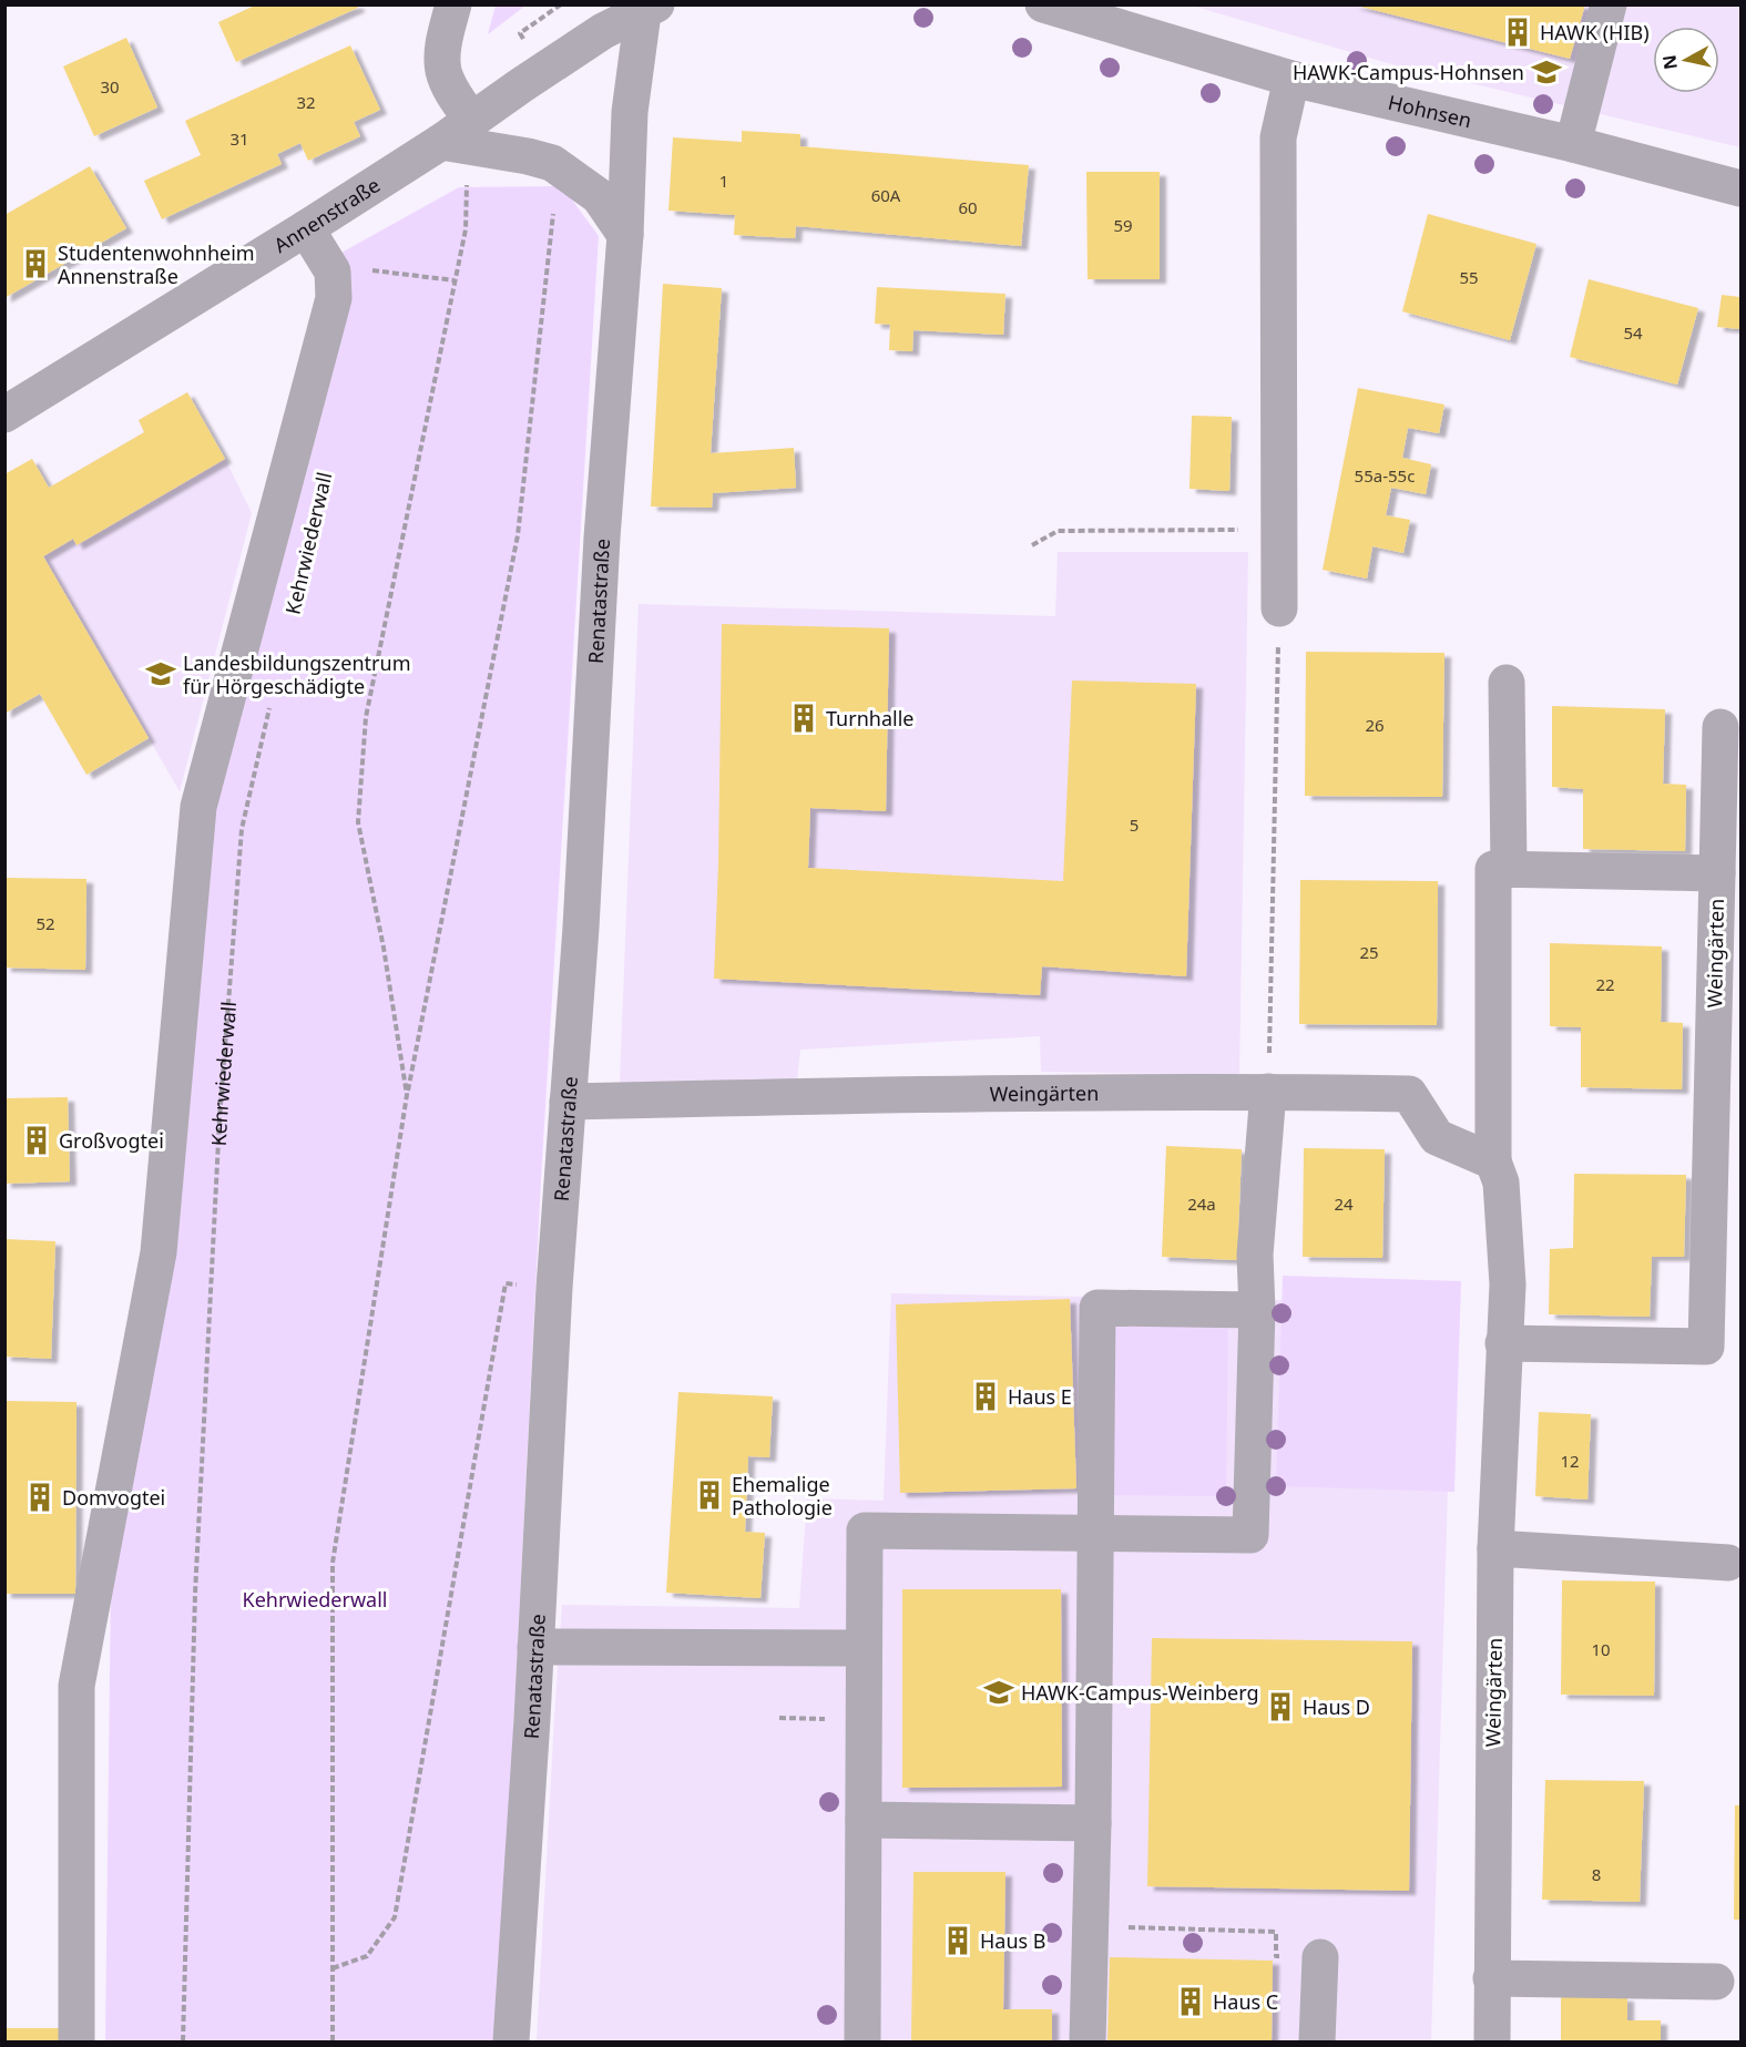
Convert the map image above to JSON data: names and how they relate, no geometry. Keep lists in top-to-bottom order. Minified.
{"streets":{"street":["Hohnsen","Annenstraße","Kehrwiederwall","Renatastraße","Weingärten"]},"crossings":[["Annenstraße","Kehrwiederwall"],["Annenstraße","Renatastraße"],["Renatastraße","Weingärten"]],"parks":["Kehrwiederwall"],"places":{"building":["HAWK (HIB)","Studentenwohnheim Annenstraße","Turnhalle","Großvogtei","Haus E","Ehemalige Pathologie","Domvogtei","Haus D","Haus B","Haus C"],"school or university":["HAWK-Campus-Hohnsen","Landesbildungszentrum für Hörgeschädigte","HAWK-Campus-Weinberg"]},"house_numbers":["30","32","31","1","60A","60","59","55","54","55a-55c","26","5","52","25","22","24a","24","12","10","8"],"north":"left"}
